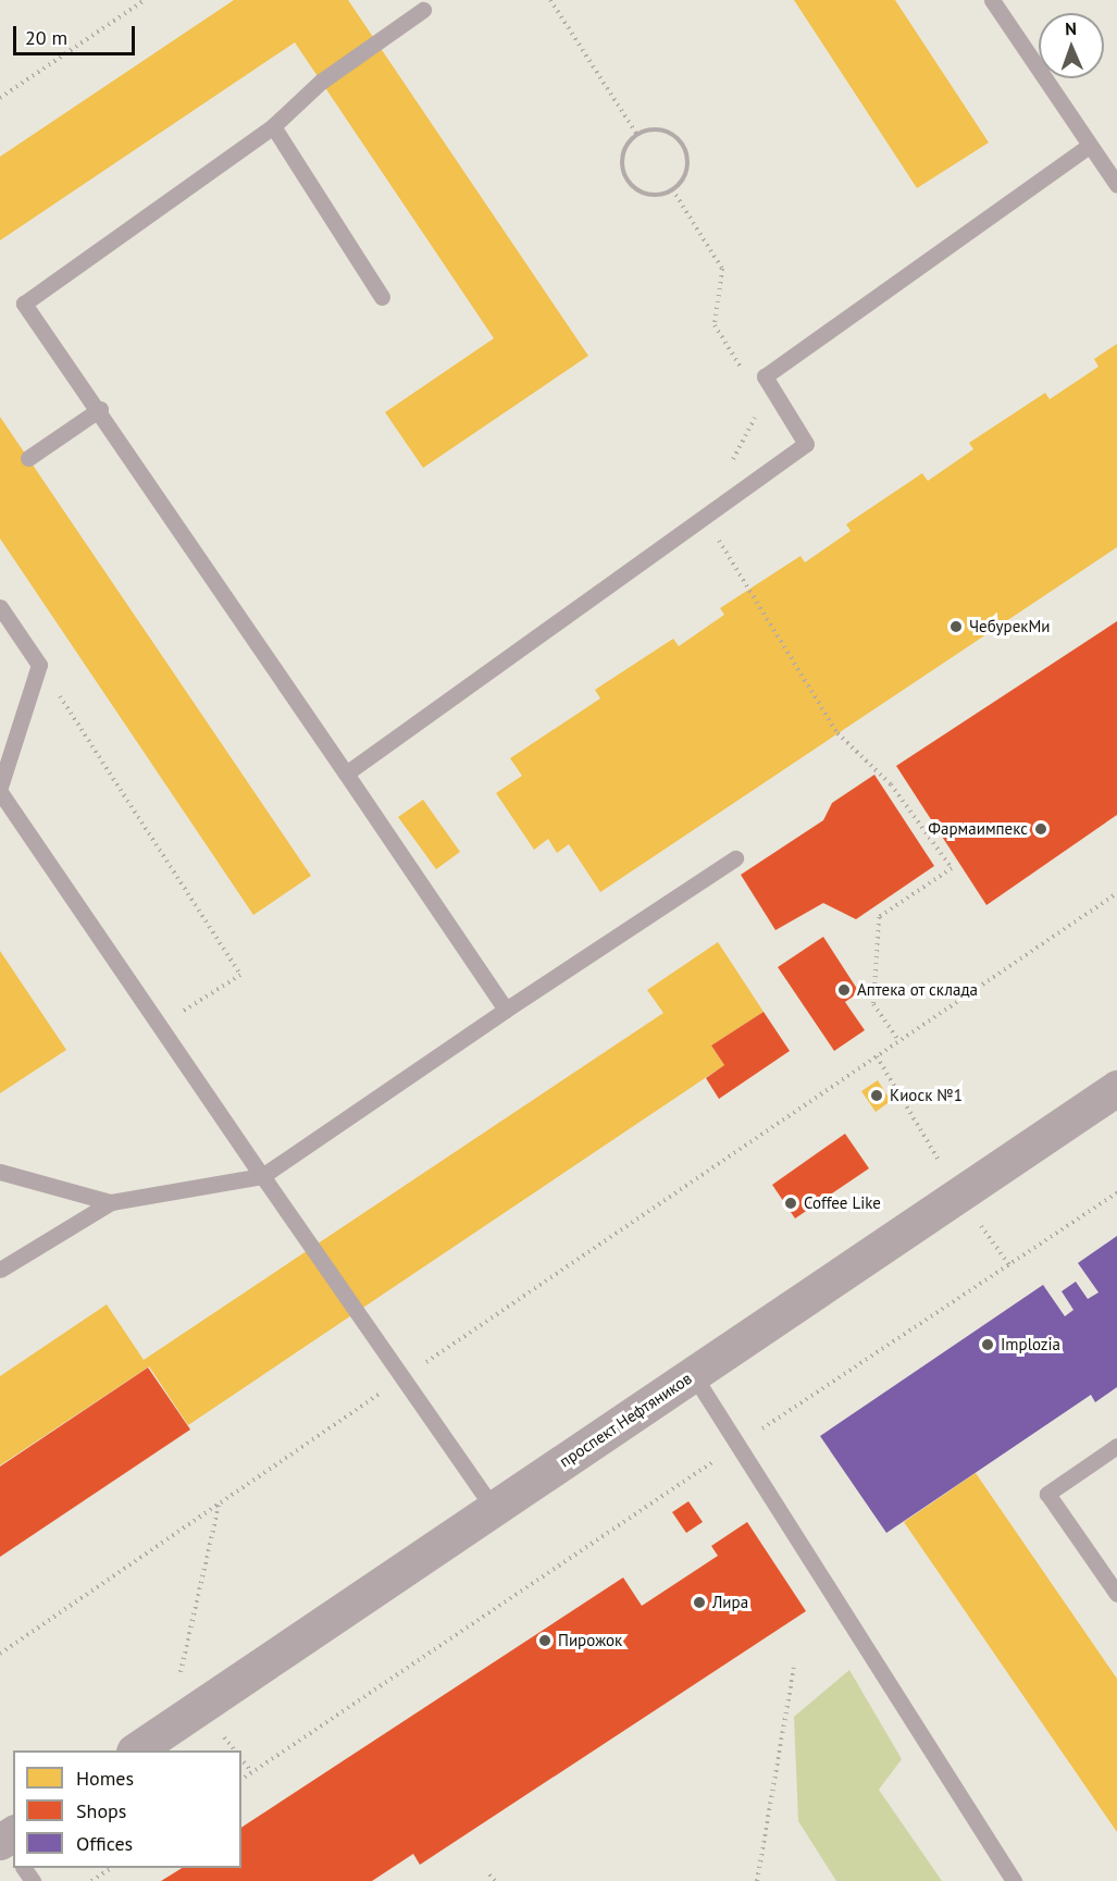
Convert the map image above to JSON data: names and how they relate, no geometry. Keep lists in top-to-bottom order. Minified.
{"streets":{"street":["проспект Нефтяников"]},"places":["ЧебурекМи","Фармаимпекс","Аптека от склада","Киоск №1","Coffee Like","Implozia","Лира","Пирожок"],"legend":["Homes","Shops","Offices"],"scale_bar":"20 m","north":"top"}
